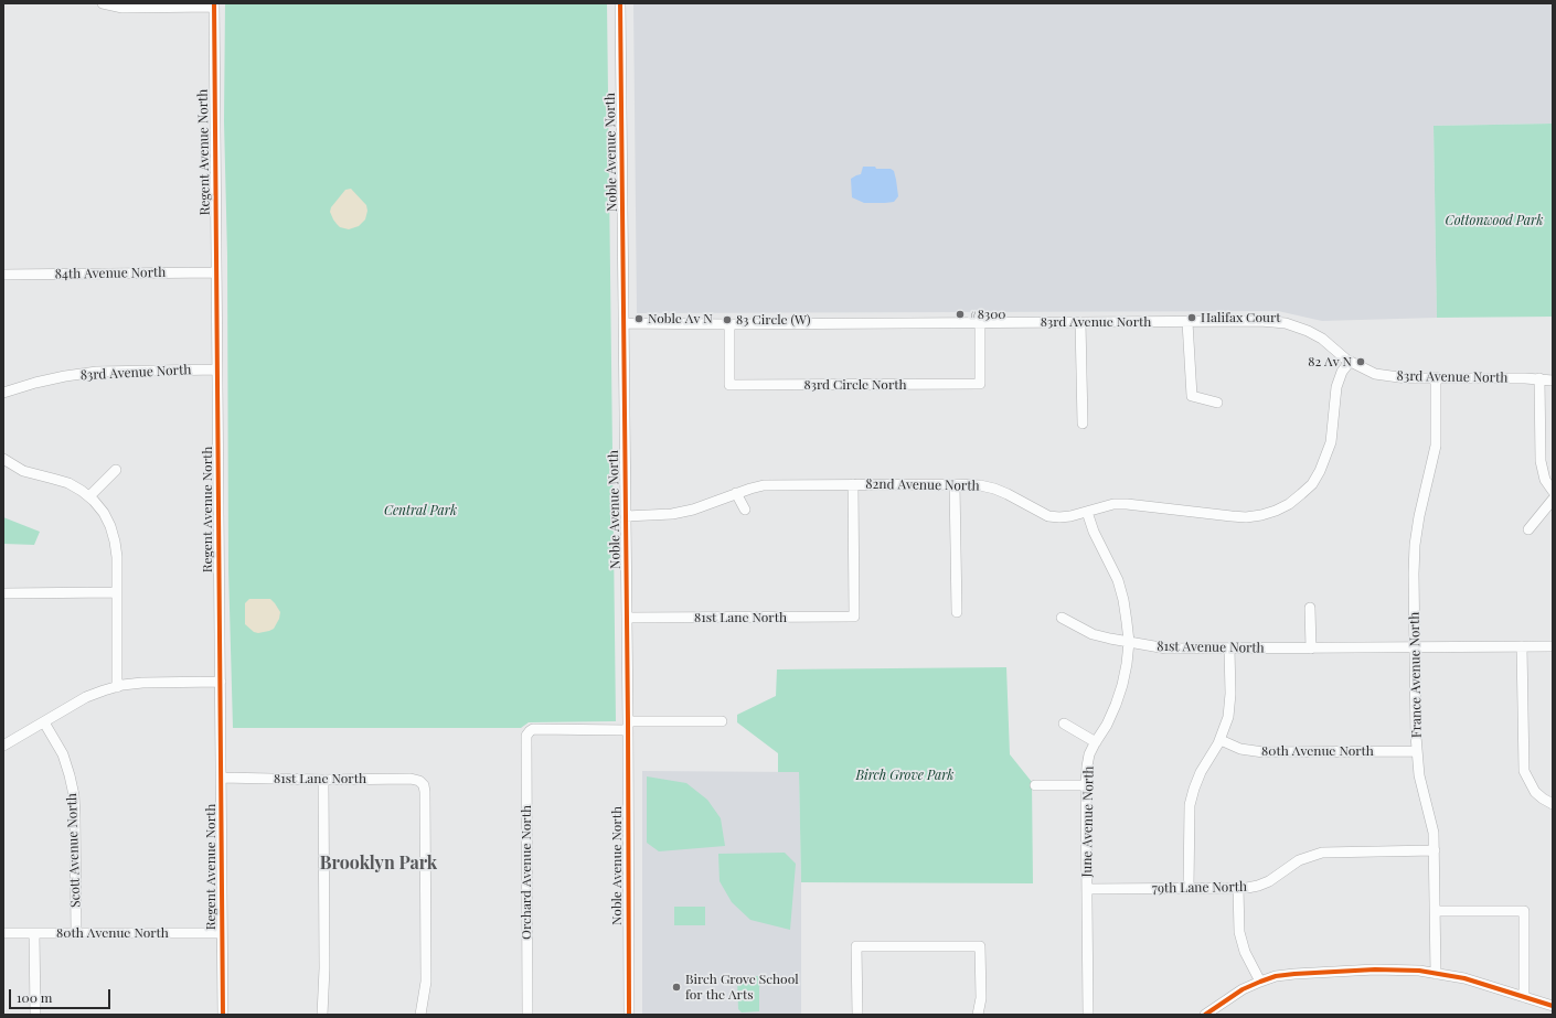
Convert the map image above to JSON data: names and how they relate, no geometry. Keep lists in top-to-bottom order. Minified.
{"streets":{"street":["Regent Avenue North","Noble Avenue North","84th Avenue North","83rd Avenue North","83rd Circle North","82nd Avenue North","81st Lane North","81st Avenue North","France Avenue North","80th Avenue North","June Avenue North","Scott Avenue North","Orchard Avenue North","79th Lane North"]},"crossings":[["Regent Avenue North","84th Avenue North"],["Regent Avenue North","83rd Avenue North"],["Regent Avenue North","81st Lane North"],["Regent Avenue North","80th Avenue North"],["Noble Avenue North","83rd Avenue North"],["Noble Avenue North","82nd Avenue North"],["Noble Avenue North","81st Lane North"],["Noble Avenue North","Orchard Avenue North"],["83rd Avenue North","83rd Circle North"],["83rd Avenue North","82nd Avenue North"],["83rd Avenue North","France Avenue North"],["82nd Avenue North","81st Lane North"],["82nd Avenue North","June Avenue North"],["81st Avenue North","France Avenue North"],["81st Avenue North","June Avenue North"],["France Avenue North","80th Avenue North"],["France Avenue North","79th Lane North"],["80th Avenue North","Scott Avenue North"],["June Avenue North","79th Lane North"]],"districts":["Brooklyn Park"],"parks":["Cottonwood Park","Central Park","Birch Grove Park"],"places":["#8300","Halifax Court","Noble Av N","83 Circle (W)","82 Av N","Birch Grove School for the Arts"],"scale_bar":"100 m"}
